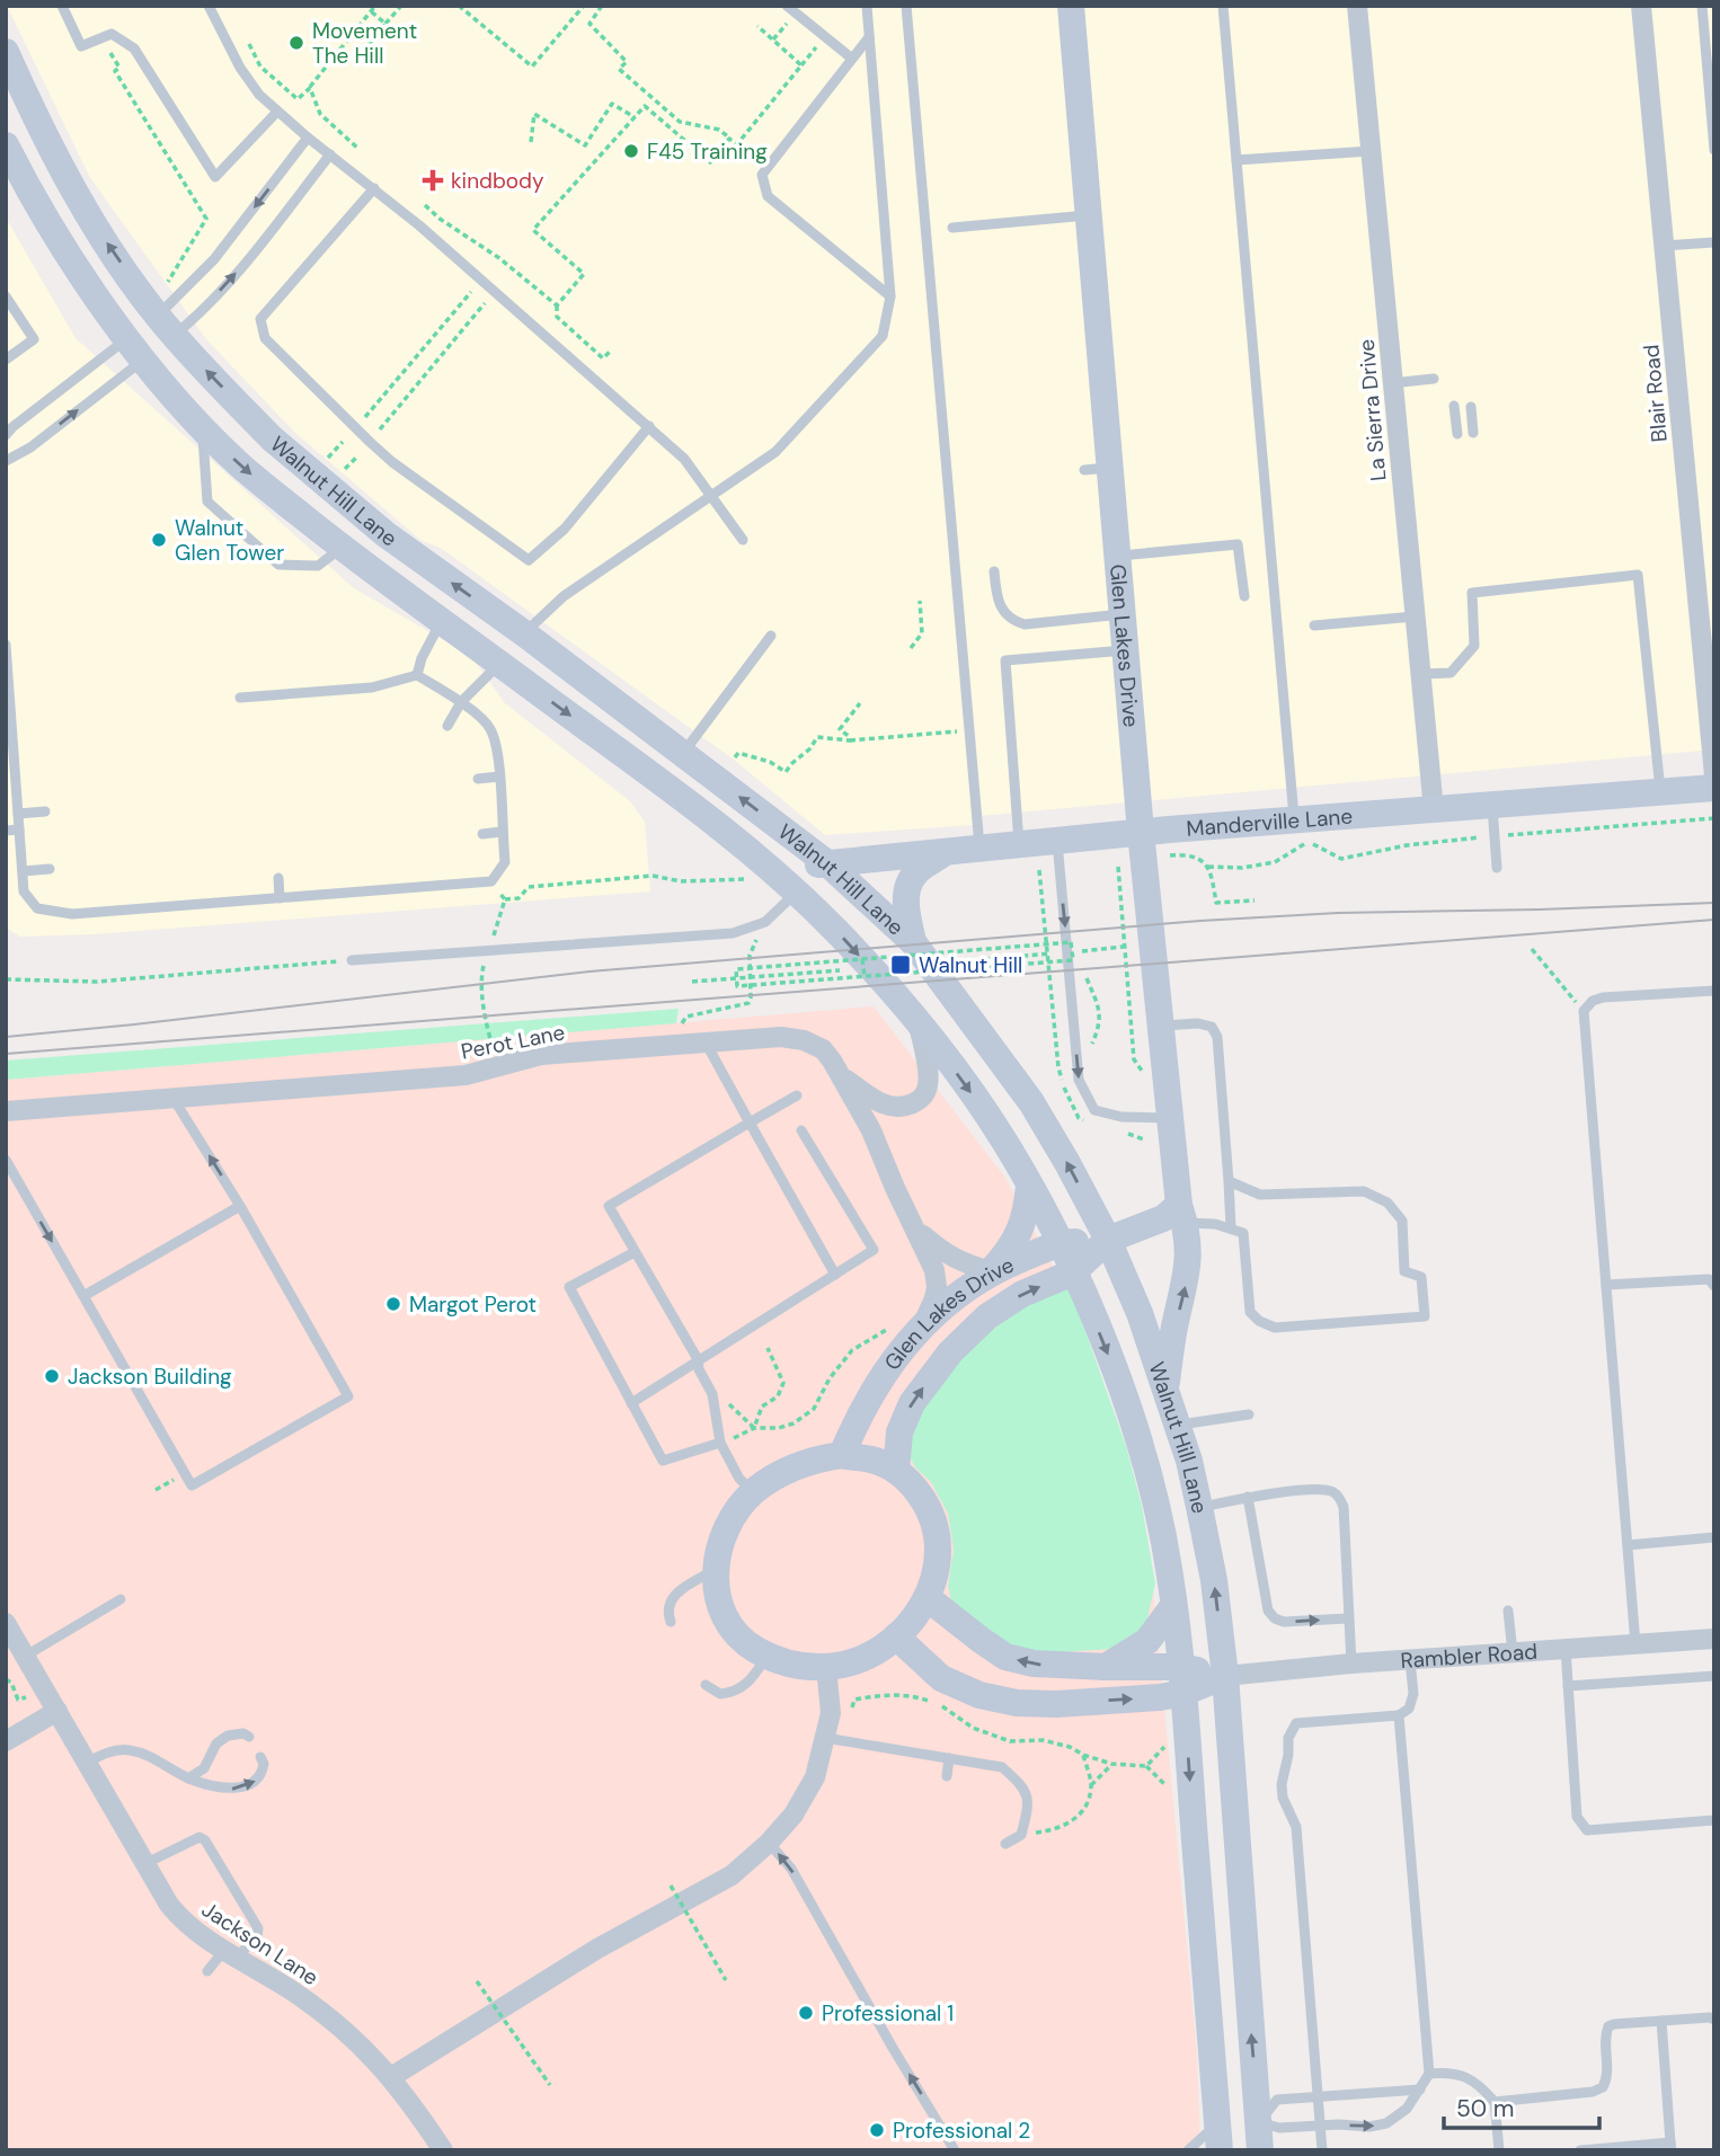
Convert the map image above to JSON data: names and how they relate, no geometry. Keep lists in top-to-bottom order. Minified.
{"streets":{"main road":["Walnut Hill Lane","Glen Lakes Drive","Manderville Lane","Rambler Road"],"street":["Blair Road","La Sierra Drive","Perot Lane","Jackson Lane"]},"crossings":[["La Sierra Drive","Manderville Lane"],["Walnut Hill Lane","Glen Lakes Drive"],["Walnut Hill Lane","Manderville Lane"],["Walnut Hill Lane","Rambler Road"],["Glen Lakes Drive","Manderville Lane"],["Glen Lakes Drive","Rambler Road"]],"places":{"other":["Movement The Hill","F45 Training","Walnut Glen Tower","Margot Perot","Jackson Building","Professional 1","Professional 2"],"health":["kindbody"],"transit":["Walnut Hill"]},"scale_bar":"50 m"}
